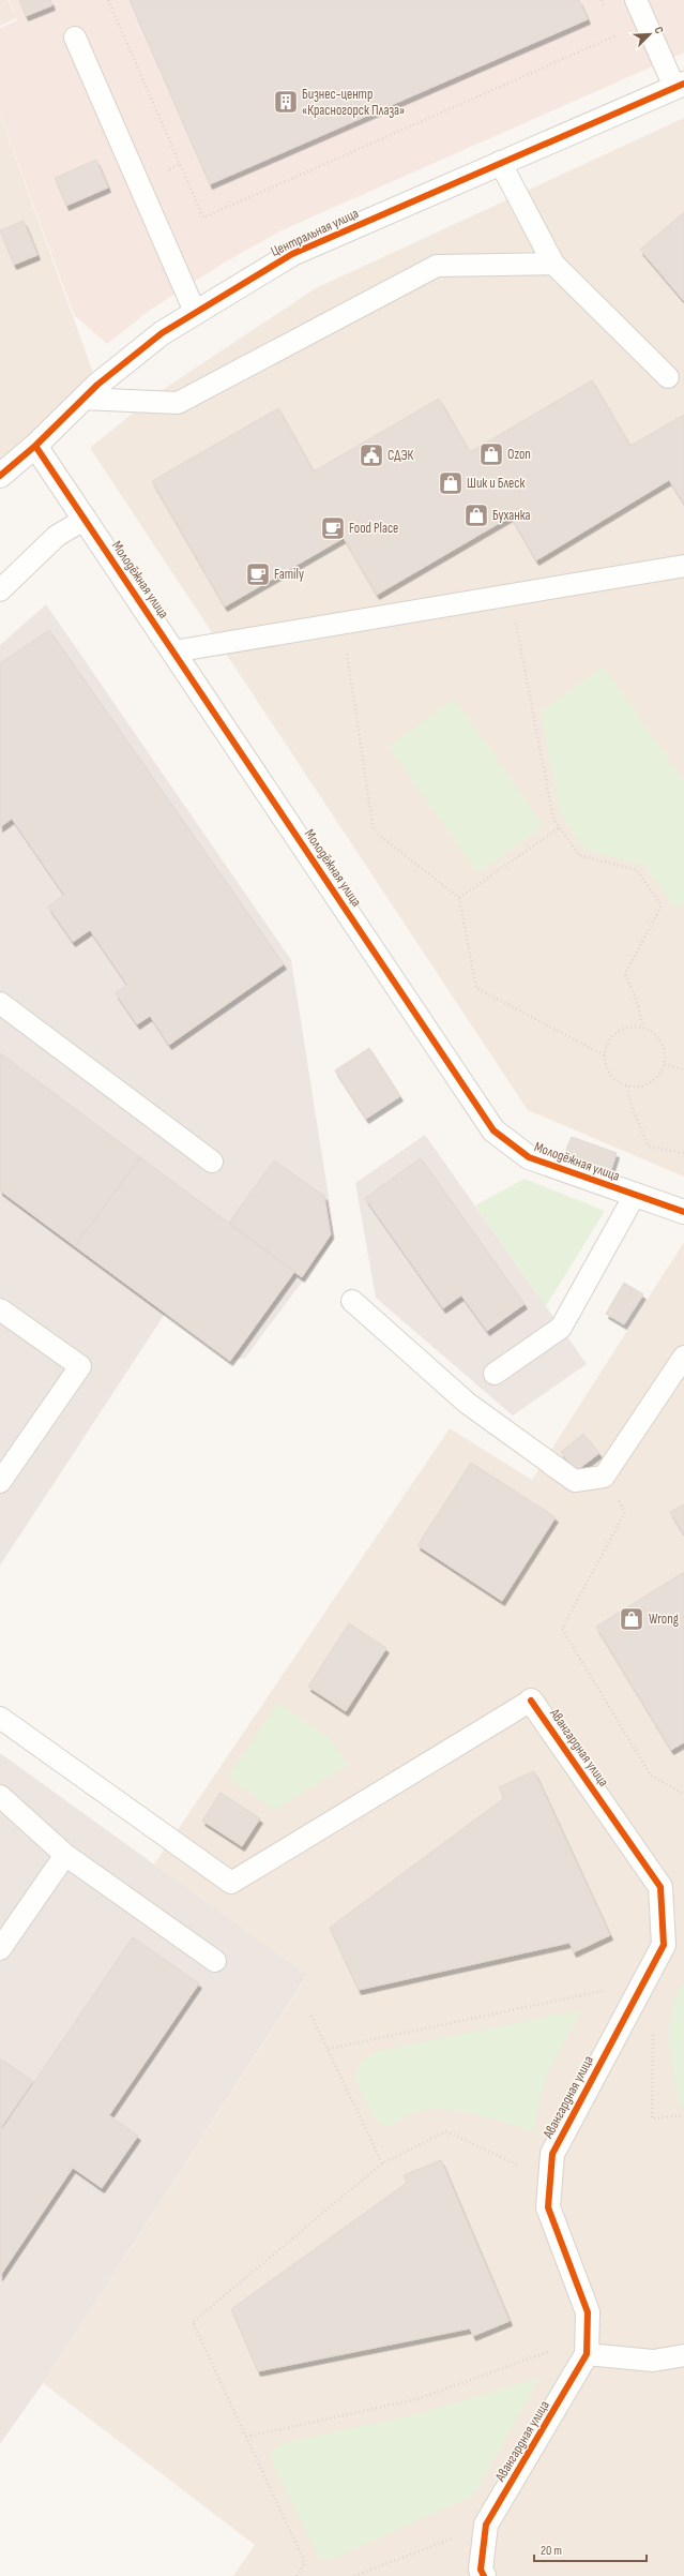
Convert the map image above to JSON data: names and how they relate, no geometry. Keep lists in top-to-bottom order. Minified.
{"streets":{"street":["Центральная улица","Молодёжная улица","Авангардная улица"]},"crossings":[["Центральная улица","Молодёжная улица"]],"places":{"building":["Бизнес-центр «Красногорск Плаза»"],"shop":["Ozon","Шик и Блеск","Буханка","Wrong"],"public building":["СДЭК"],"cafe":["Food Place","Family"]},"scale_bar":"20 m","north":"top right"}
